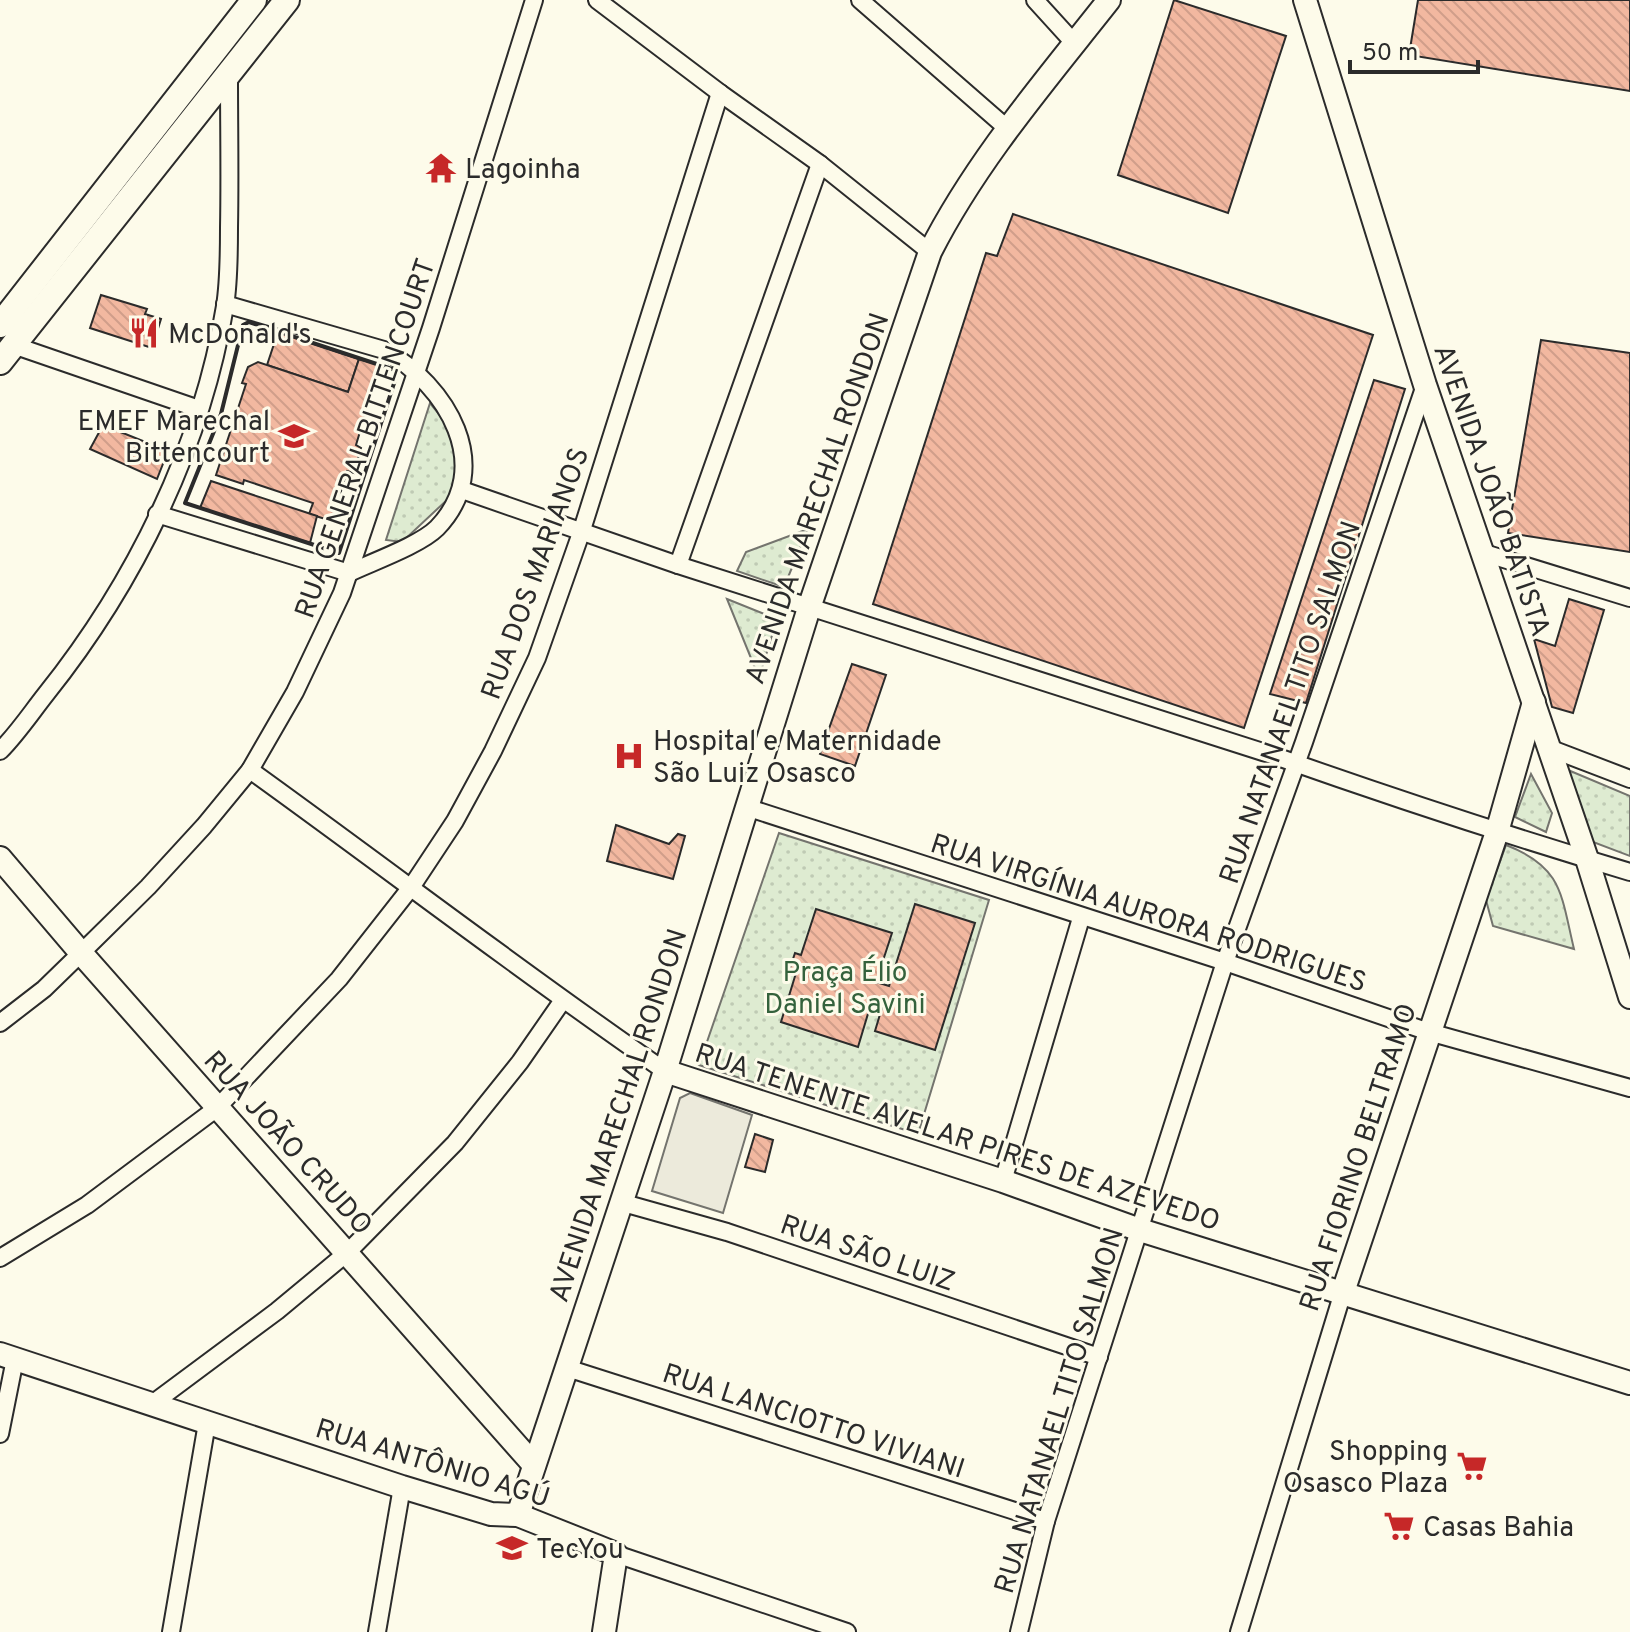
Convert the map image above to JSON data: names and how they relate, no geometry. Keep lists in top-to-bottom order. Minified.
{"streets":{"main road":["AVENIDA JOÃO BATISTA","AVENIDA MARECHAL RONDON","RUA TENENTE AVELAR PIRES DE AZEVEDO","RUA JOÃO CRUDO","RUA FIORINO BELTRAMO","RUA ANTÔNIO AGÚ"],"street":["RUA GENERAL BITTENCOURT","RUA DOS MARIANOS","RUA NATANAEL TITO SALMON","RUA VIRGÍNIA AURORA RODRIGUES","RUA SÃO LUIZ","RUA LANCIOTTO VIVIANI"]},"crossings":[["RUA GENERAL BITTENCOURT","RUA TENENTE AVELAR PIRES DE AZEVEDO"],["RUA GENERAL BITTENCOURT","RUA JOÃO CRUDO"],["AVENIDA JOÃO BATISTA","RUA NATANAEL TITO SALMON"],["AVENIDA JOÃO BATISTA","RUA FIORINO BELTRAMO"],["AVENIDA MARECHAL RONDON","RUA VIRGÍNIA AURORA RODRIGUES"],["AVENIDA MARECHAL RONDON","RUA TENENTE AVELAR PIRES DE AZEVEDO"],["AVENIDA MARECHAL RONDON","RUA JOÃO CRUDO"],["AVENIDA MARECHAL RONDON","RUA SÃO LUIZ"],["AVENIDA MARECHAL RONDON","RUA LANCIOTTO VIVIANI"],["AVENIDA MARECHAL RONDON","RUA ANTÔNIO AGÚ"],["RUA DOS MARIANOS","RUA TENENTE AVELAR PIRES DE AZEVEDO"],["RUA DOS MARIANOS","RUA JOÃO CRUDO"],["RUA NATANAEL TITO SALMON","RUA VIRGÍNIA AURORA RODRIGUES"],["RUA NATANAEL TITO SALMON","RUA TENENTE AVELAR PIRES DE AZEVEDO"],["RUA NATANAEL TITO SALMON","RUA SÃO LUIZ"],["RUA NATANAEL TITO SALMON","RUA LANCIOTTO VIVIANI"],["RUA VIRGÍNIA AURORA RODRIGUES","RUA FIORINO BELTRAMO"],["RUA TENENTE AVELAR PIRES DE AZEVEDO","RUA FIORINO BELTRAMO"]],"parks":["Praça Élio Daniel Savini"],"places":{"temple":["Lagoinha"],"restaurant":["McDonald's"],"school or university":["EMEF Marechal Bittencourt","TecYou"],"hospital":["Hospital e Maternidade São Luiz Osasco"],"supermarket":["Shopping Osasco Plaza","Casas Bahia"]},"scale_bar":"50 m"}
